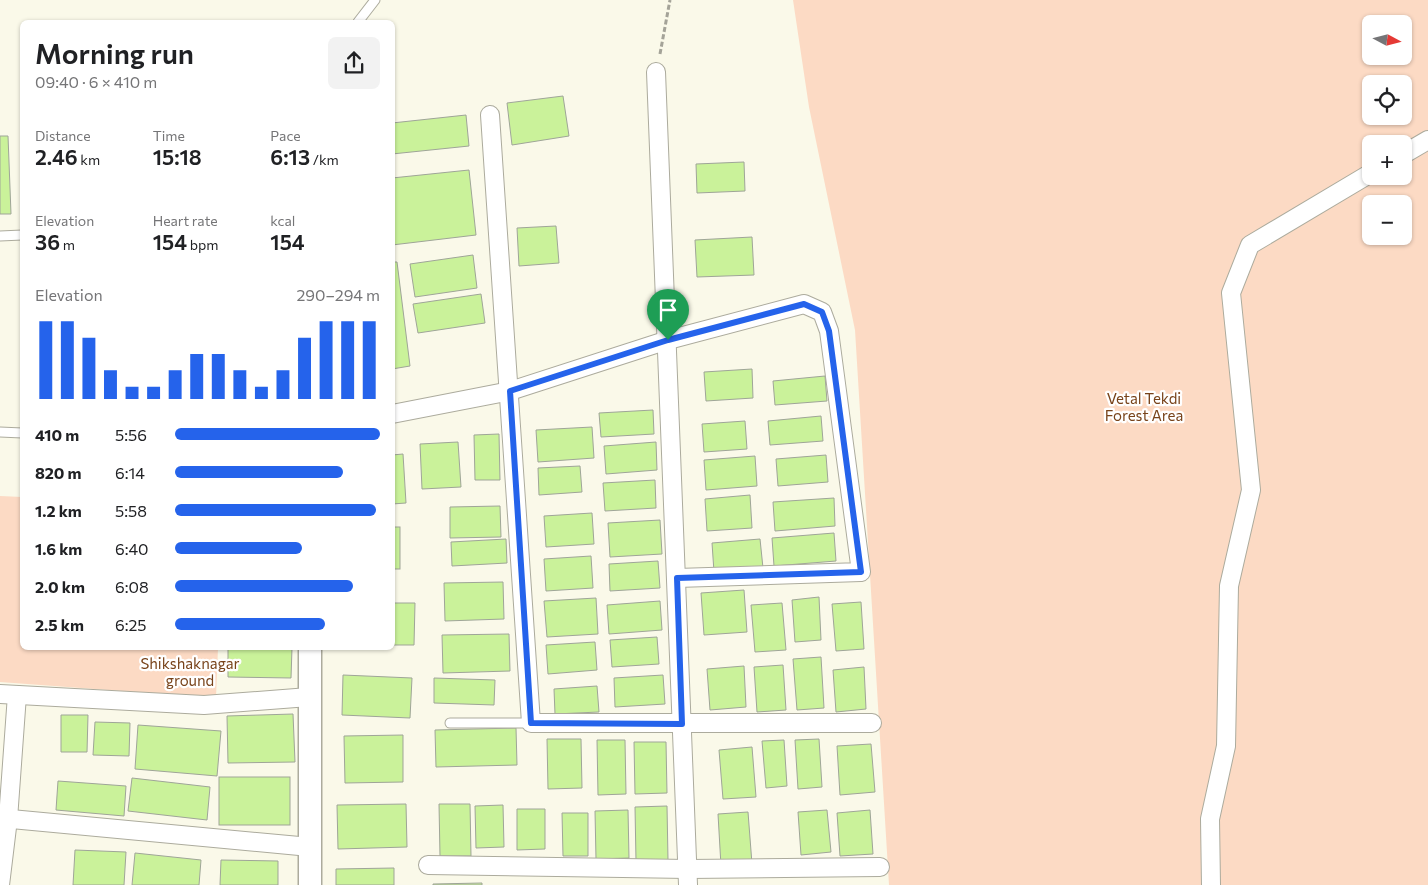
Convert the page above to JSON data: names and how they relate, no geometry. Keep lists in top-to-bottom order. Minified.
{"parks":["Vetal Tekdi Forest Area","Shikshaknagar ground"],"north":"right","page":{"map_buttons":["+","−"],"heading":["Morning run","09:40 · 6 × 410 m"],"stats":[["Distance","2.46 km"],["Time","15:18"],["Pace","6:13 /km"],["Elevation","36 m"],["Heart rate","154 bpm"],["kcal","154"]],"chart":["Elevation","290–294 m"],"list":[{"name":"410 m","note":"5:56"},{"name":"820 m","note":"6:14"},{"name":"1.2 km","note":"5:58"},{"name":"1.6 km","note":"6:40"},{"name":"2.0 km","note":"6:08"},{"name":"2.5 km","note":"6:25"}]}}
